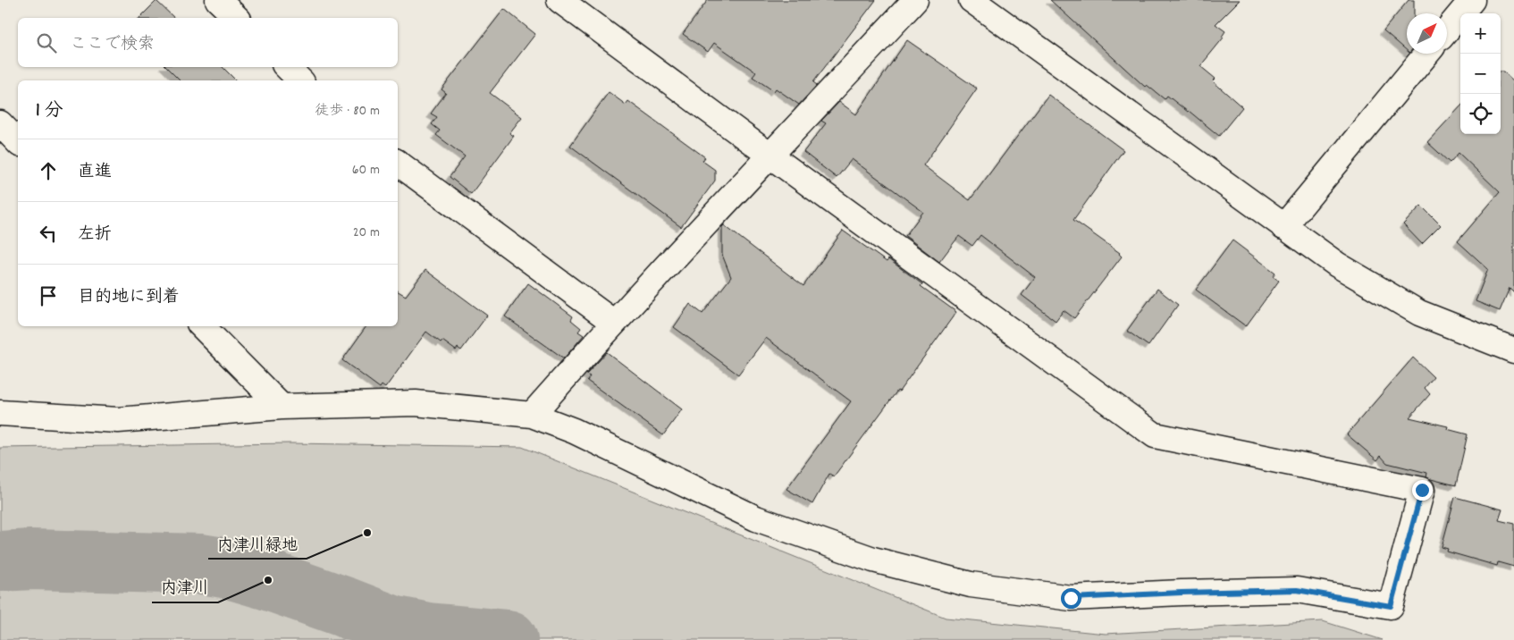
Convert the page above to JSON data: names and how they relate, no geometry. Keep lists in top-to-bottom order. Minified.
{"places":["内津川緑地","内津川"],"north":"top right","page":{"map_buttons":["+","−"],"search":"ここで検索","heading":["1 分","徒歩 · 80 m"],"list":[["直進","60 m"],["左折","20 m"],"目的地に到着"]}}
